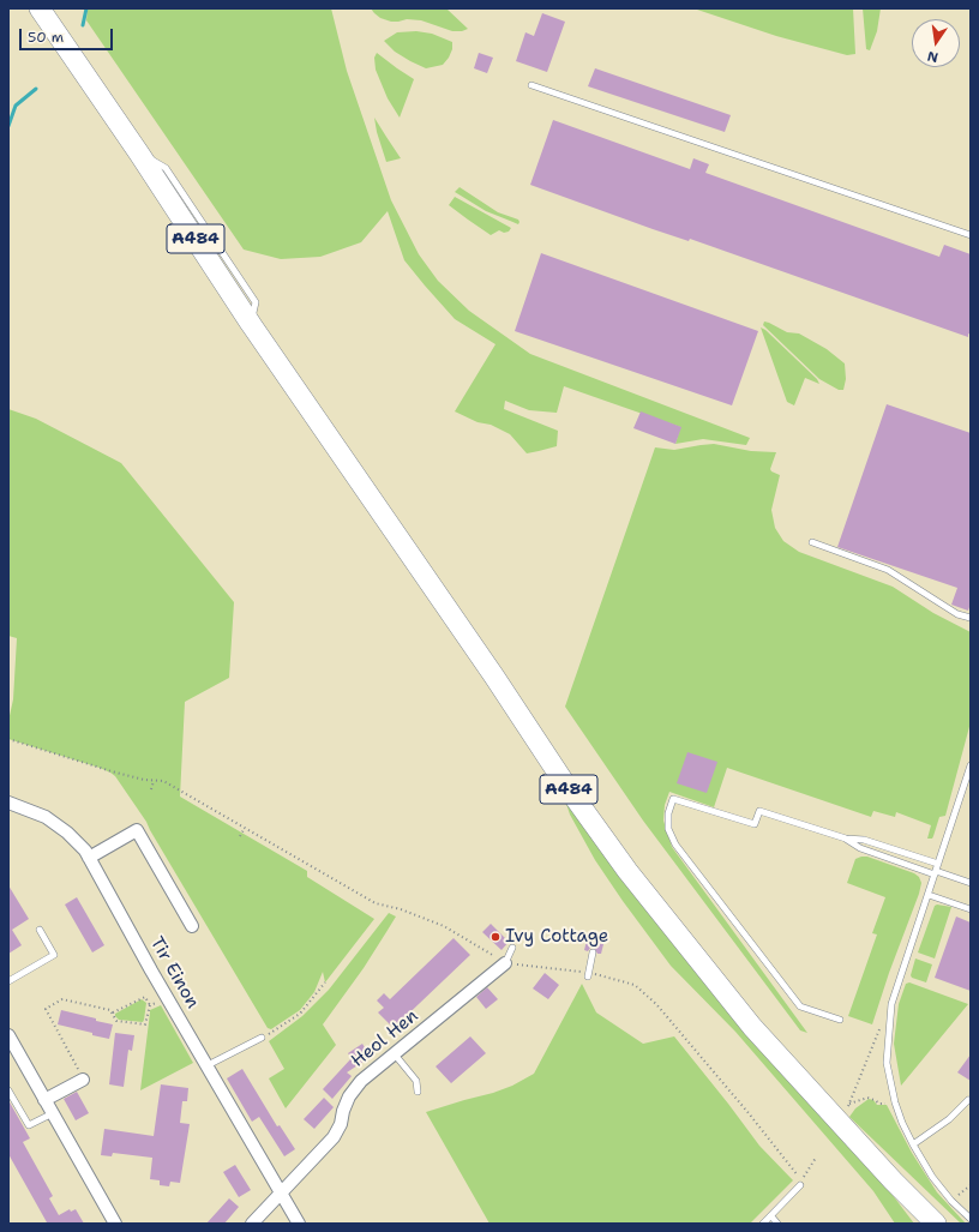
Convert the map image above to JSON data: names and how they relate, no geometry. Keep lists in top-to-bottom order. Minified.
{"streets":{"main road":["A484"],"street":["Tir Einon","Heol Hen"]},"crossings":[["Tir Einon","Heol Hen"]],"places":["Ivy Cottage"],"scale_bar":"50 m","north":"bottom"}
